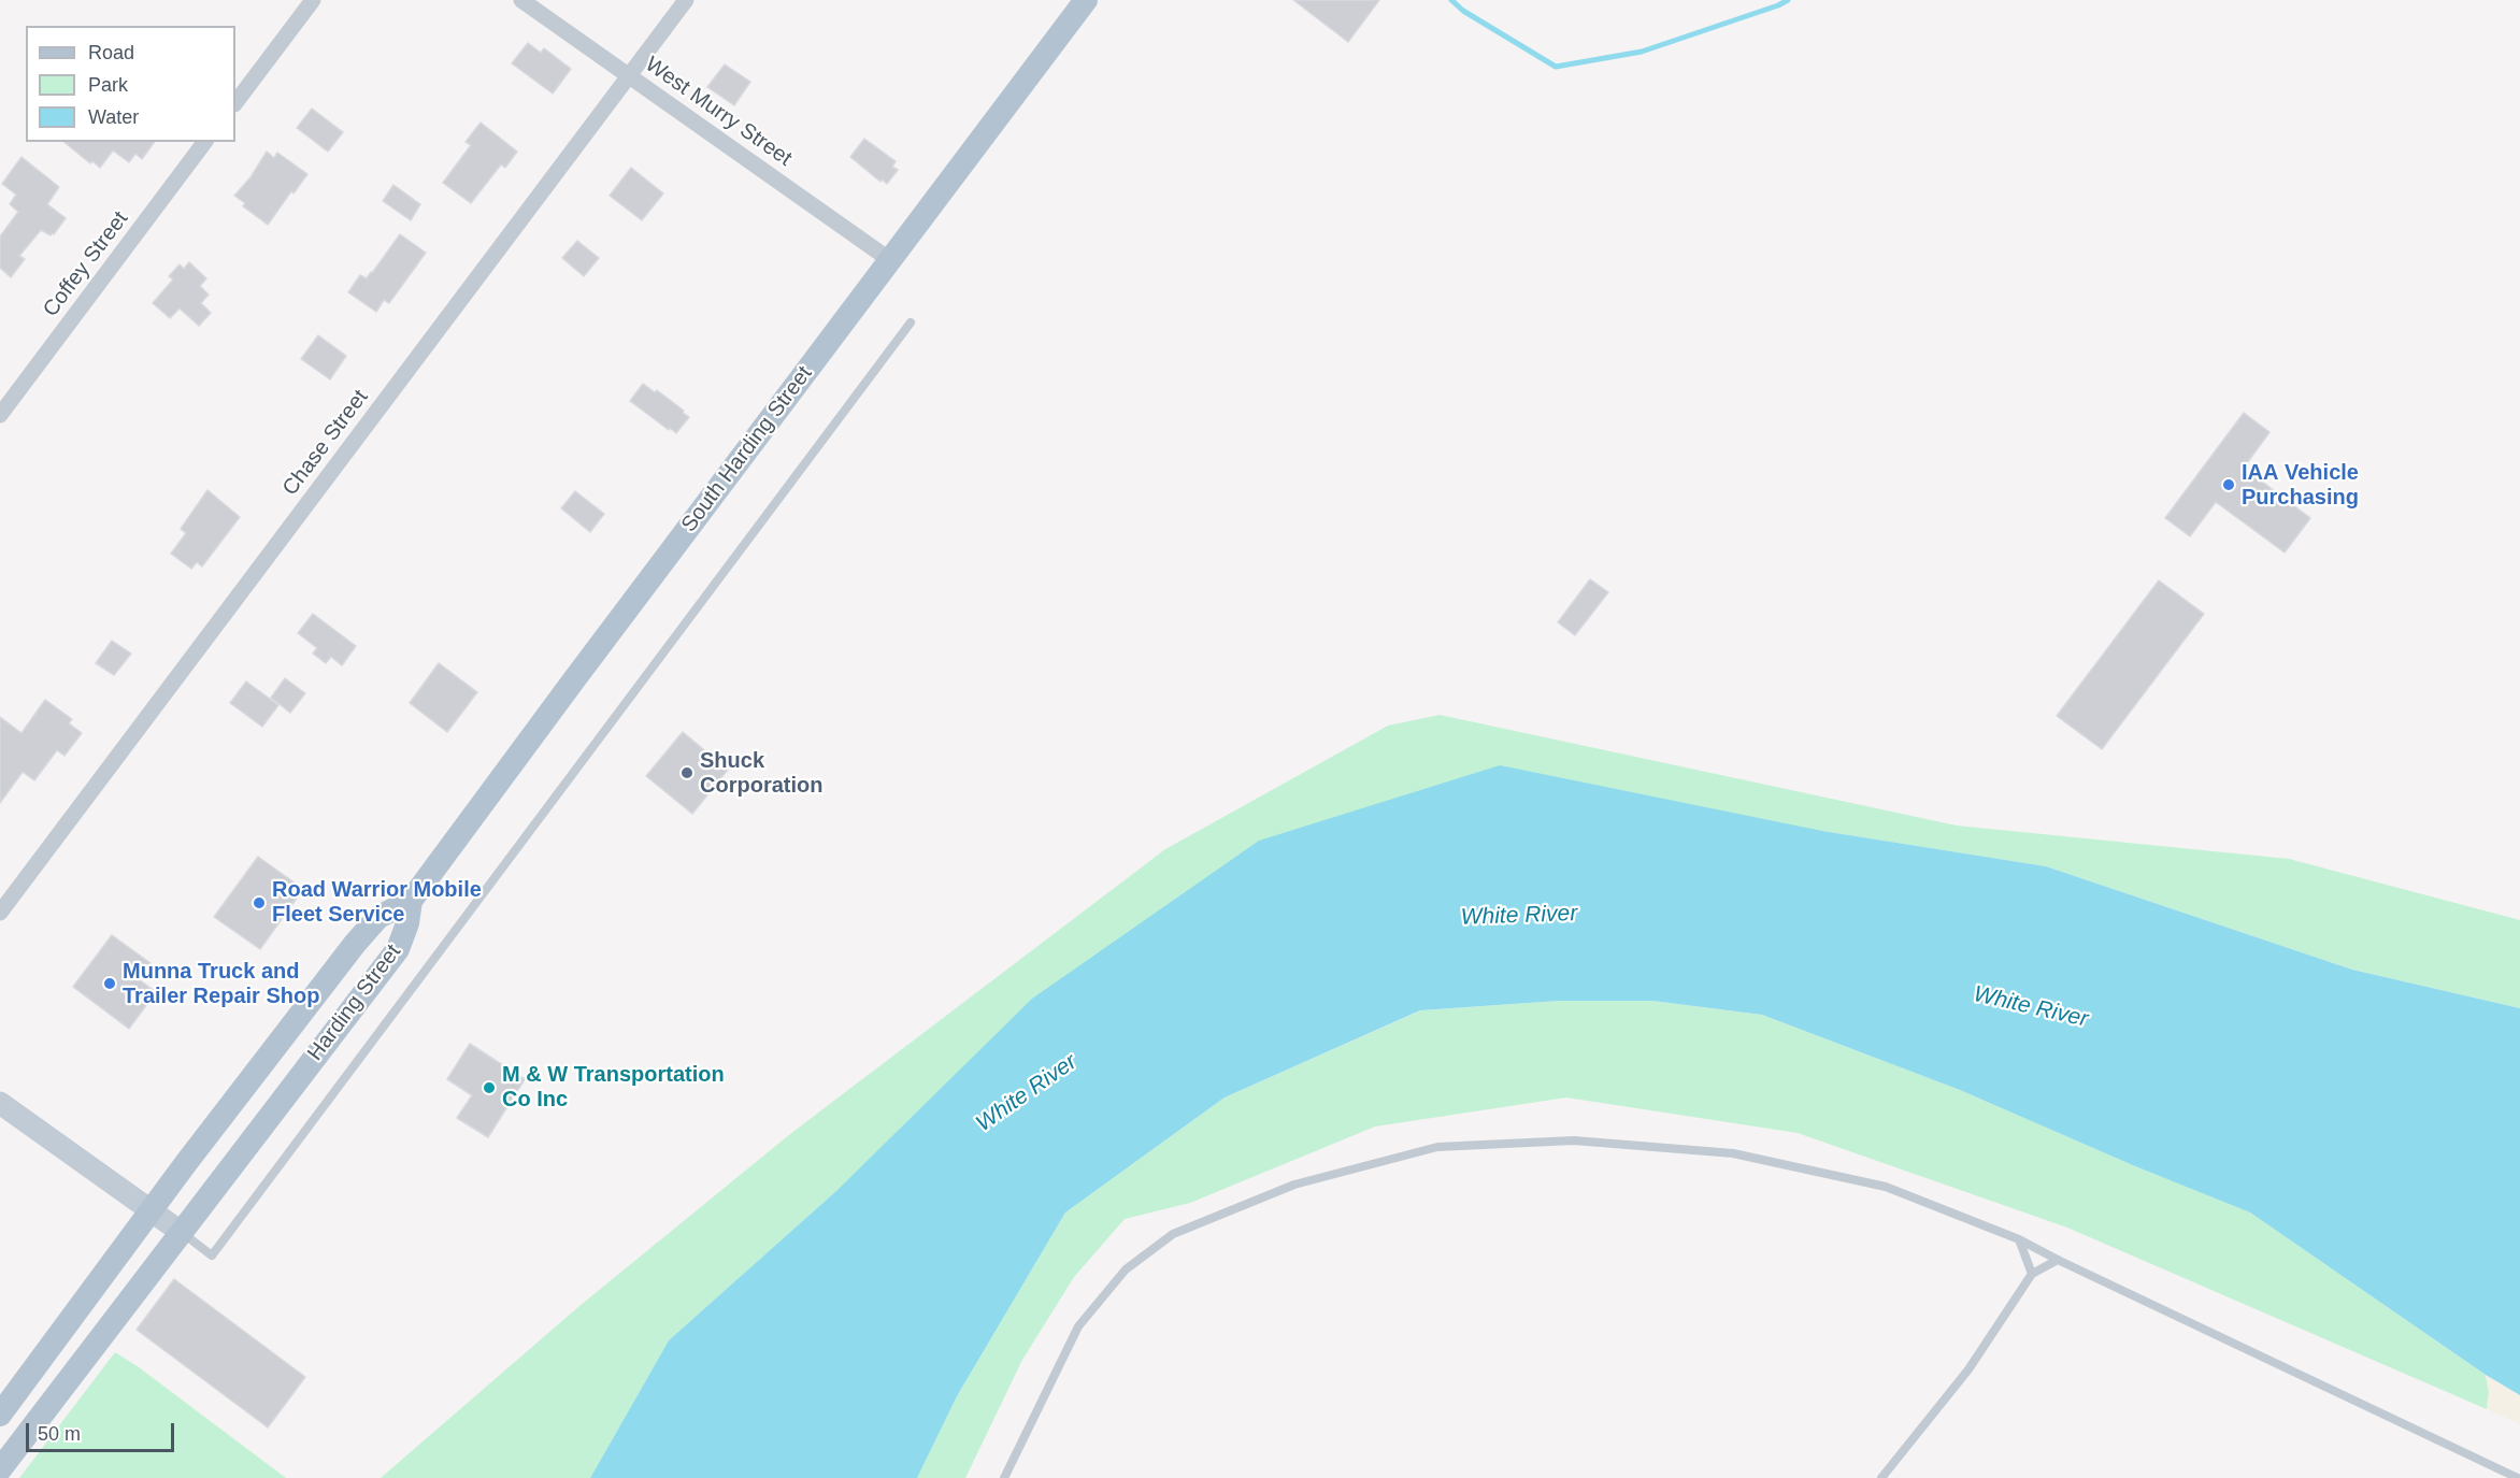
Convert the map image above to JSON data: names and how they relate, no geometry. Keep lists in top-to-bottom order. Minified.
{"streets":{"main road":["South Harding Street","Harding Street"],"street":["West Murry Street","Coffey Street","Chase Street"]},"crossings":[["West Murry Street","Chase Street"],["West Murry Street","South Harding Street"],["South Harding Street","Harding Street"]],"water":["White River"],"places":["IAA Vehicle Purchasing","Shuck Corporation","Road Warrior Mobile Fleet Service","Munna Truck and Trailer Repair Shop","M & W Transportation Co Inc"],"legend":["Road","Park","Water"],"scale_bar":"50 m"}
